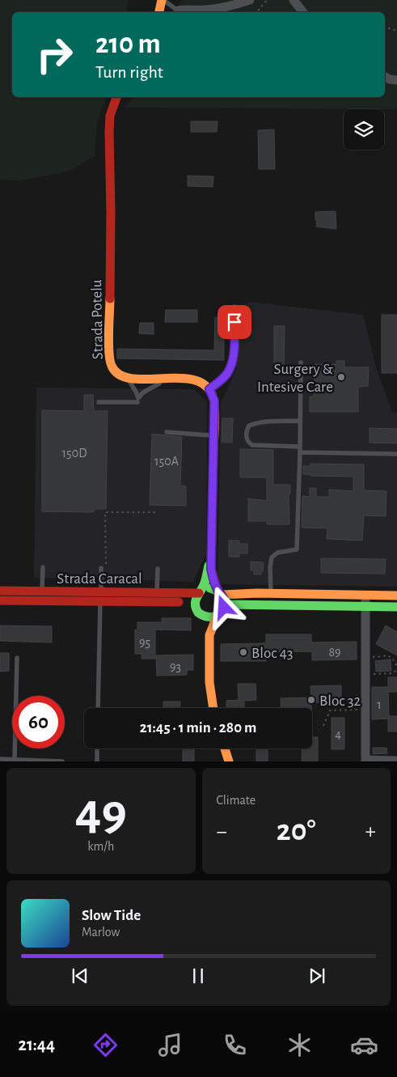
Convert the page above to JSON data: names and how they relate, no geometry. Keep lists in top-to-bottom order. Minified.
{"streets":{"main road":["Strada Potelu","Strada Caracal"]},"places":["Surgery & Intesive Care","Bloc 43","Bloc 32"],"house_numbers":["150D","150A","95","89","93","1","4"],"page":{"turn":["210 m","Turn right"],"limit":"60","trip":"21:45 · 1 min · 280 m","tile":[["49","km/h"],"Climate"],"heat":["−","20°","+"],"song":["Slow Tide","Marlow"],"tabs":"21:44"}}
